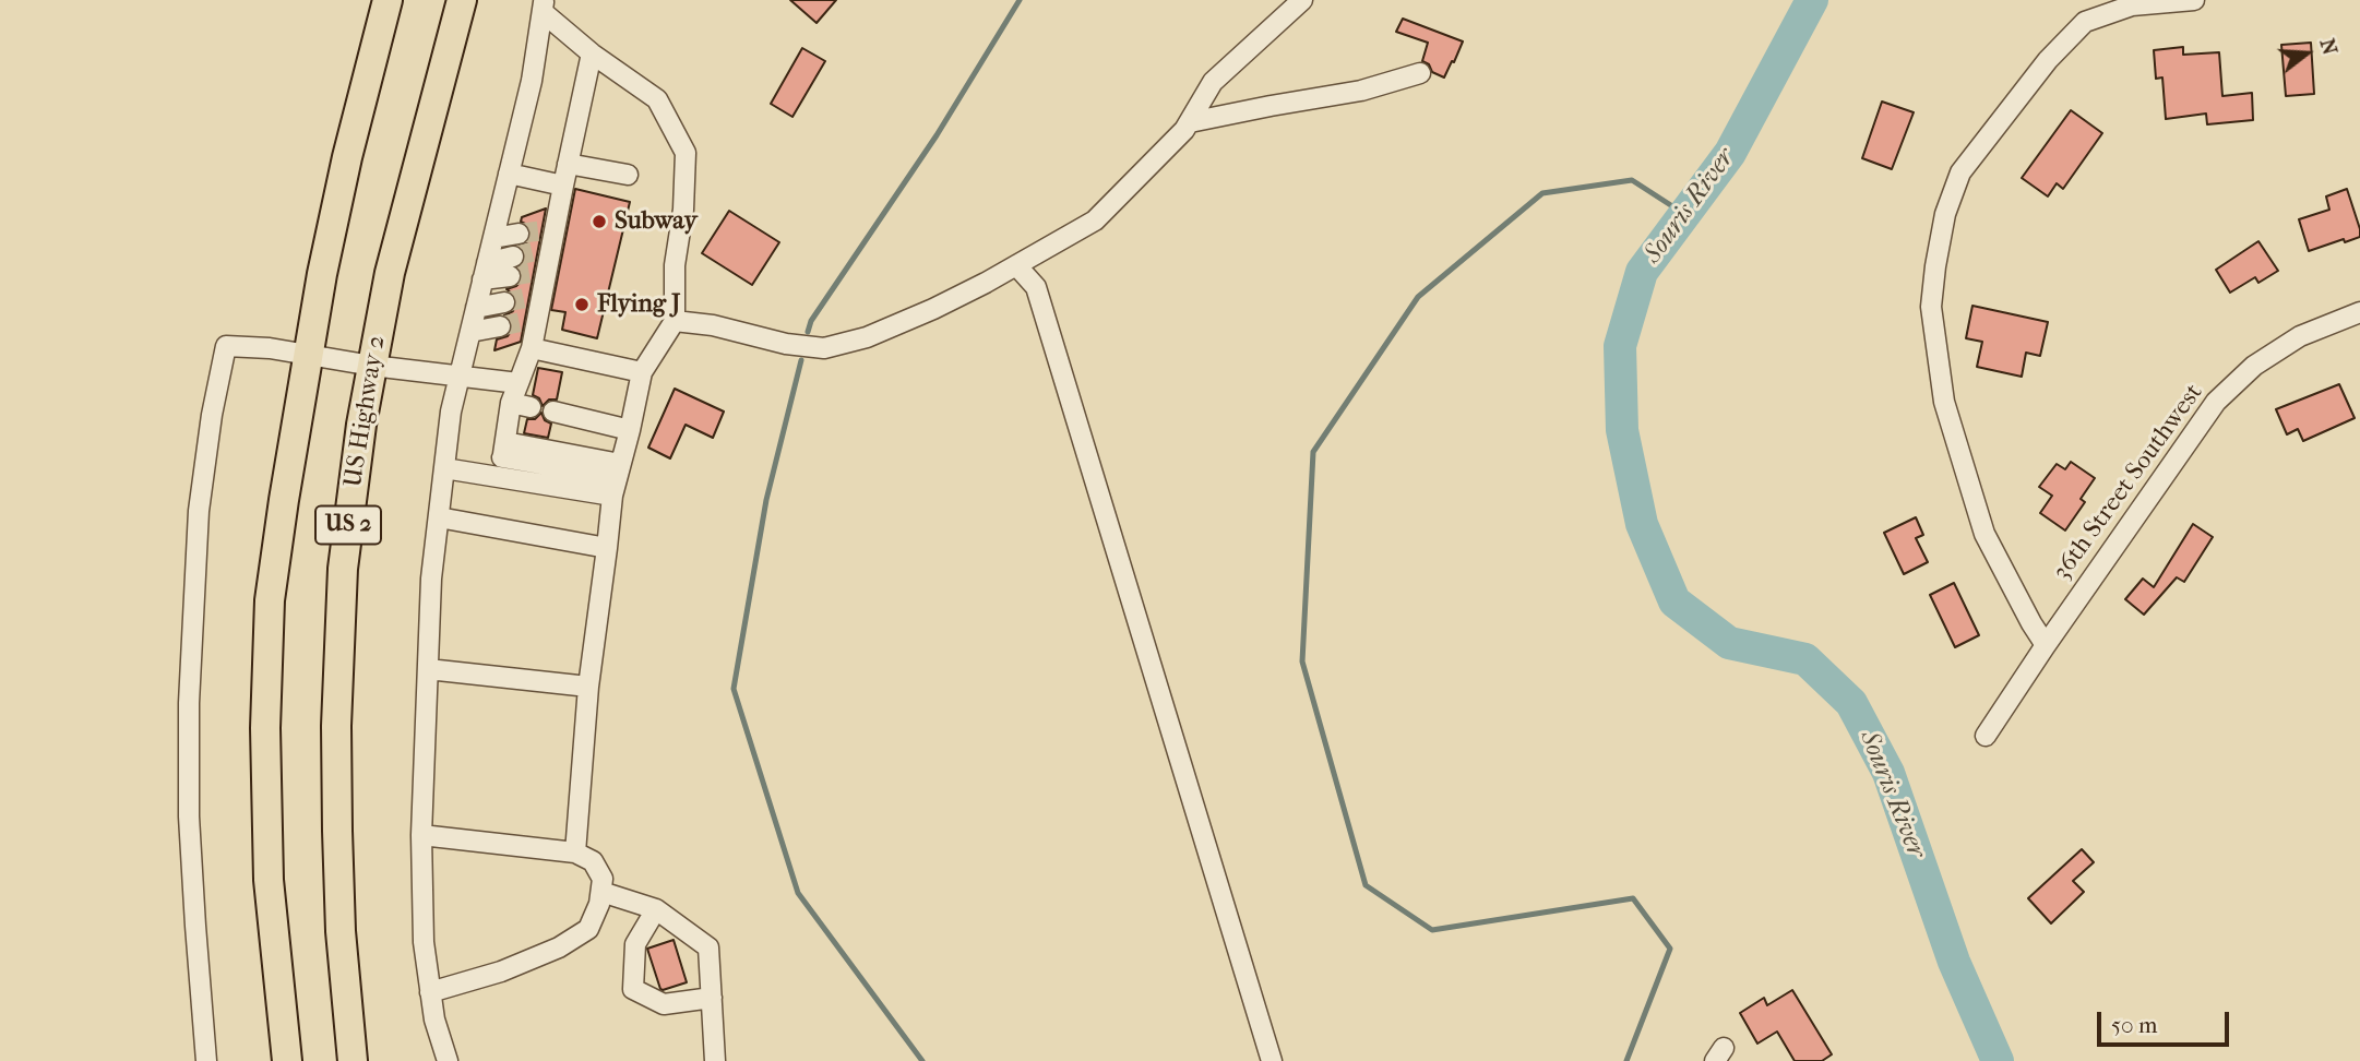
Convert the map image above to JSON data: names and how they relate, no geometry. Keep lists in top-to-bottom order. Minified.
{"streets":{"highway":["US Highway 2","US 2"],"street":["36th Street Southwest"]},"water":["Souris River"],"places":["Subway","Flying J"],"scale_bar":"50 m","north":"right"}
